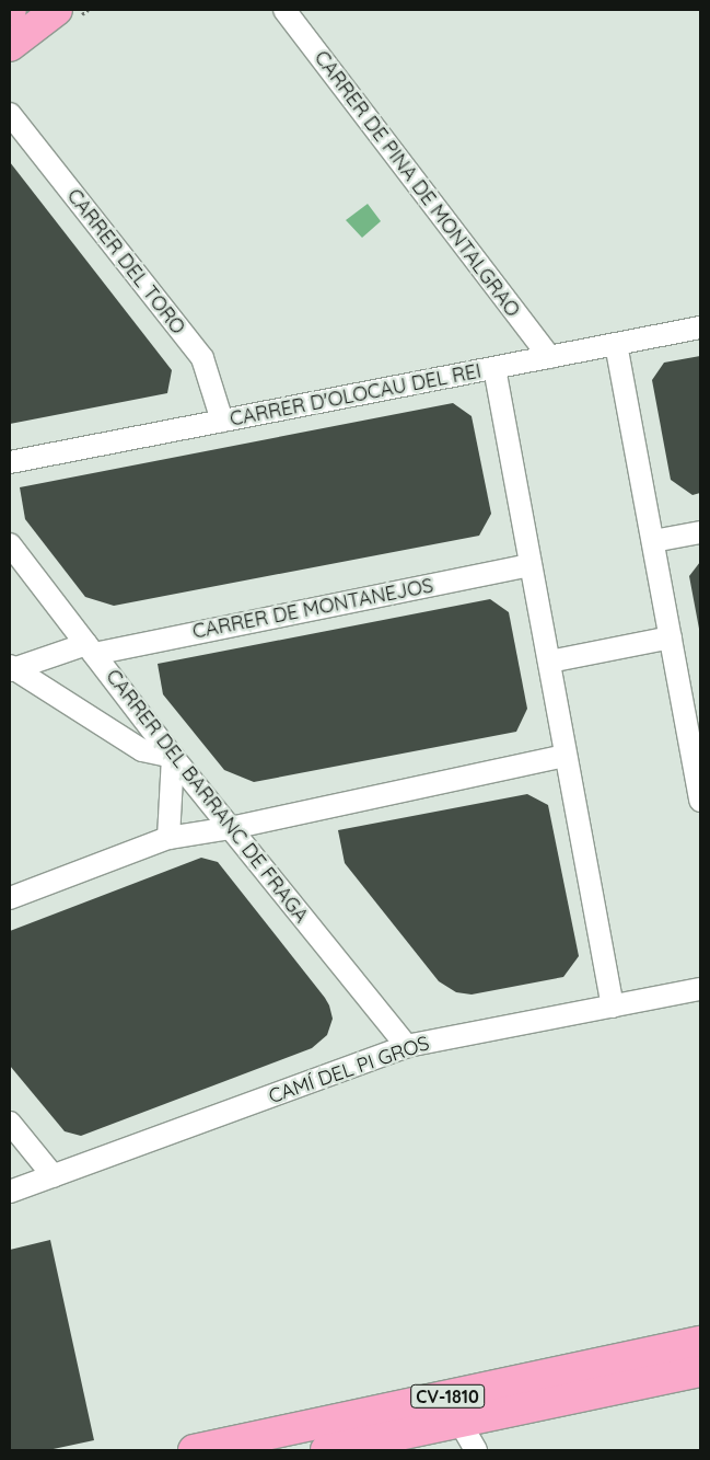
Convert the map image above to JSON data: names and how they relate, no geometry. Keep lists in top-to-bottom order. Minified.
{"streets":{"main road":["CV-1810"],"street":["CARRER DE PINA DE MONTALGRAO","CARRER DEL TORO","CARRER D'OLOCAU DEL REI","CARRER DE MONTANEJOS","CARRER DEL BARRANC DE FRAGA","CAMÍ DEL PI GROS"]},"crossings":[["CARRER DE PINA DE MONTALGRAO","CARRER D'OLOCAU DEL REI"],["CARRER DEL TORO","CARRER D'OLOCAU DEL REI"],["CARRER DE MONTANEJOS","CARRER DEL BARRANC DE FRAGA"],["CARRER DEL BARRANC DE FRAGA","CAMÍ DEL PI GROS"]]}
